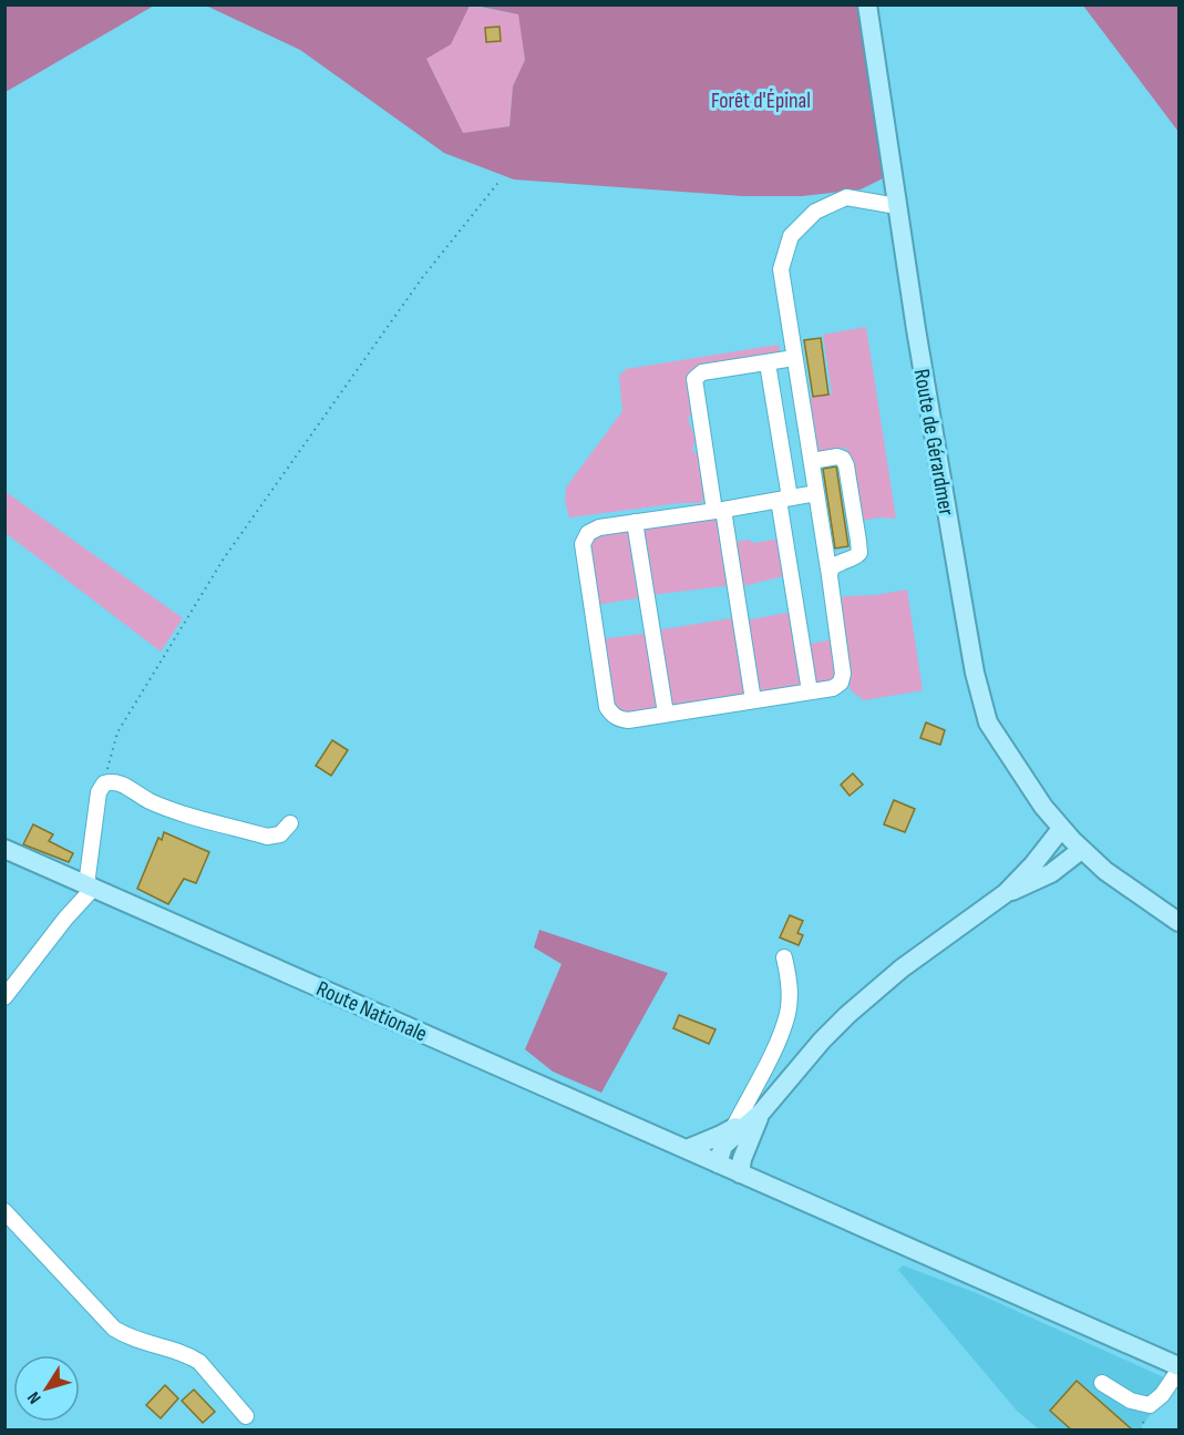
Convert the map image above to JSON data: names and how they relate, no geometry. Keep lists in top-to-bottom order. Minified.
{"streets":{"main road":["Route de Gérardmer","Route Nationale"]},"parks":["Forêt d'Épinal"],"north":"bottom left"}
